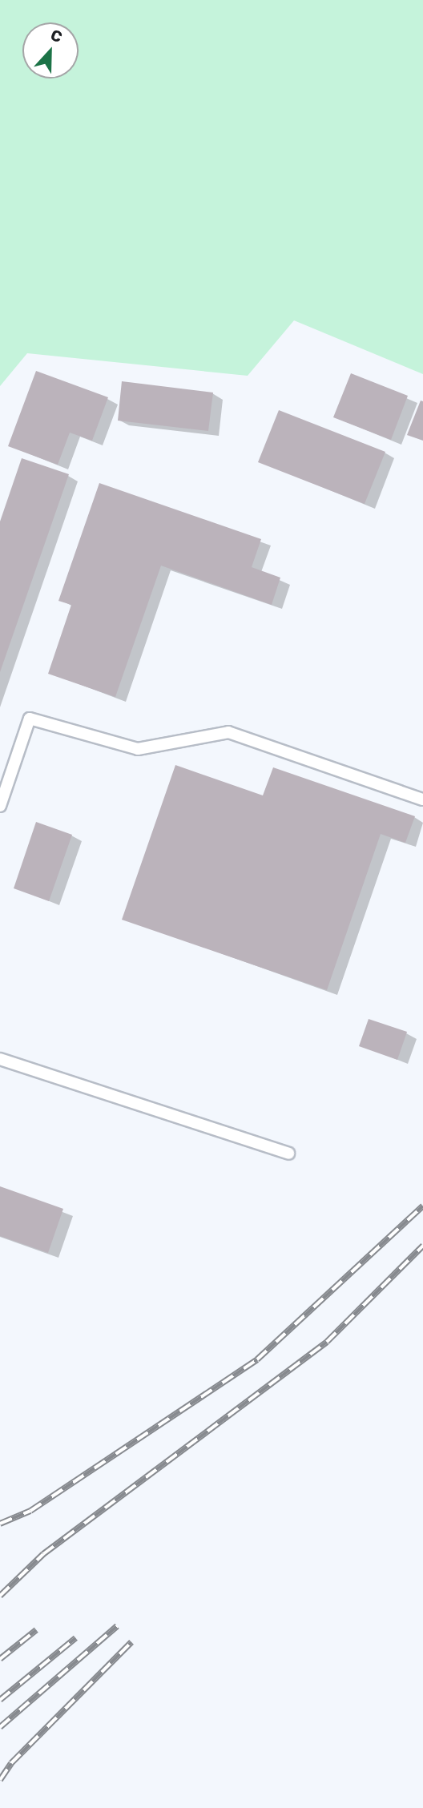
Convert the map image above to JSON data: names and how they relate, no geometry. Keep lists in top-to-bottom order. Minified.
{"north":"top"}
